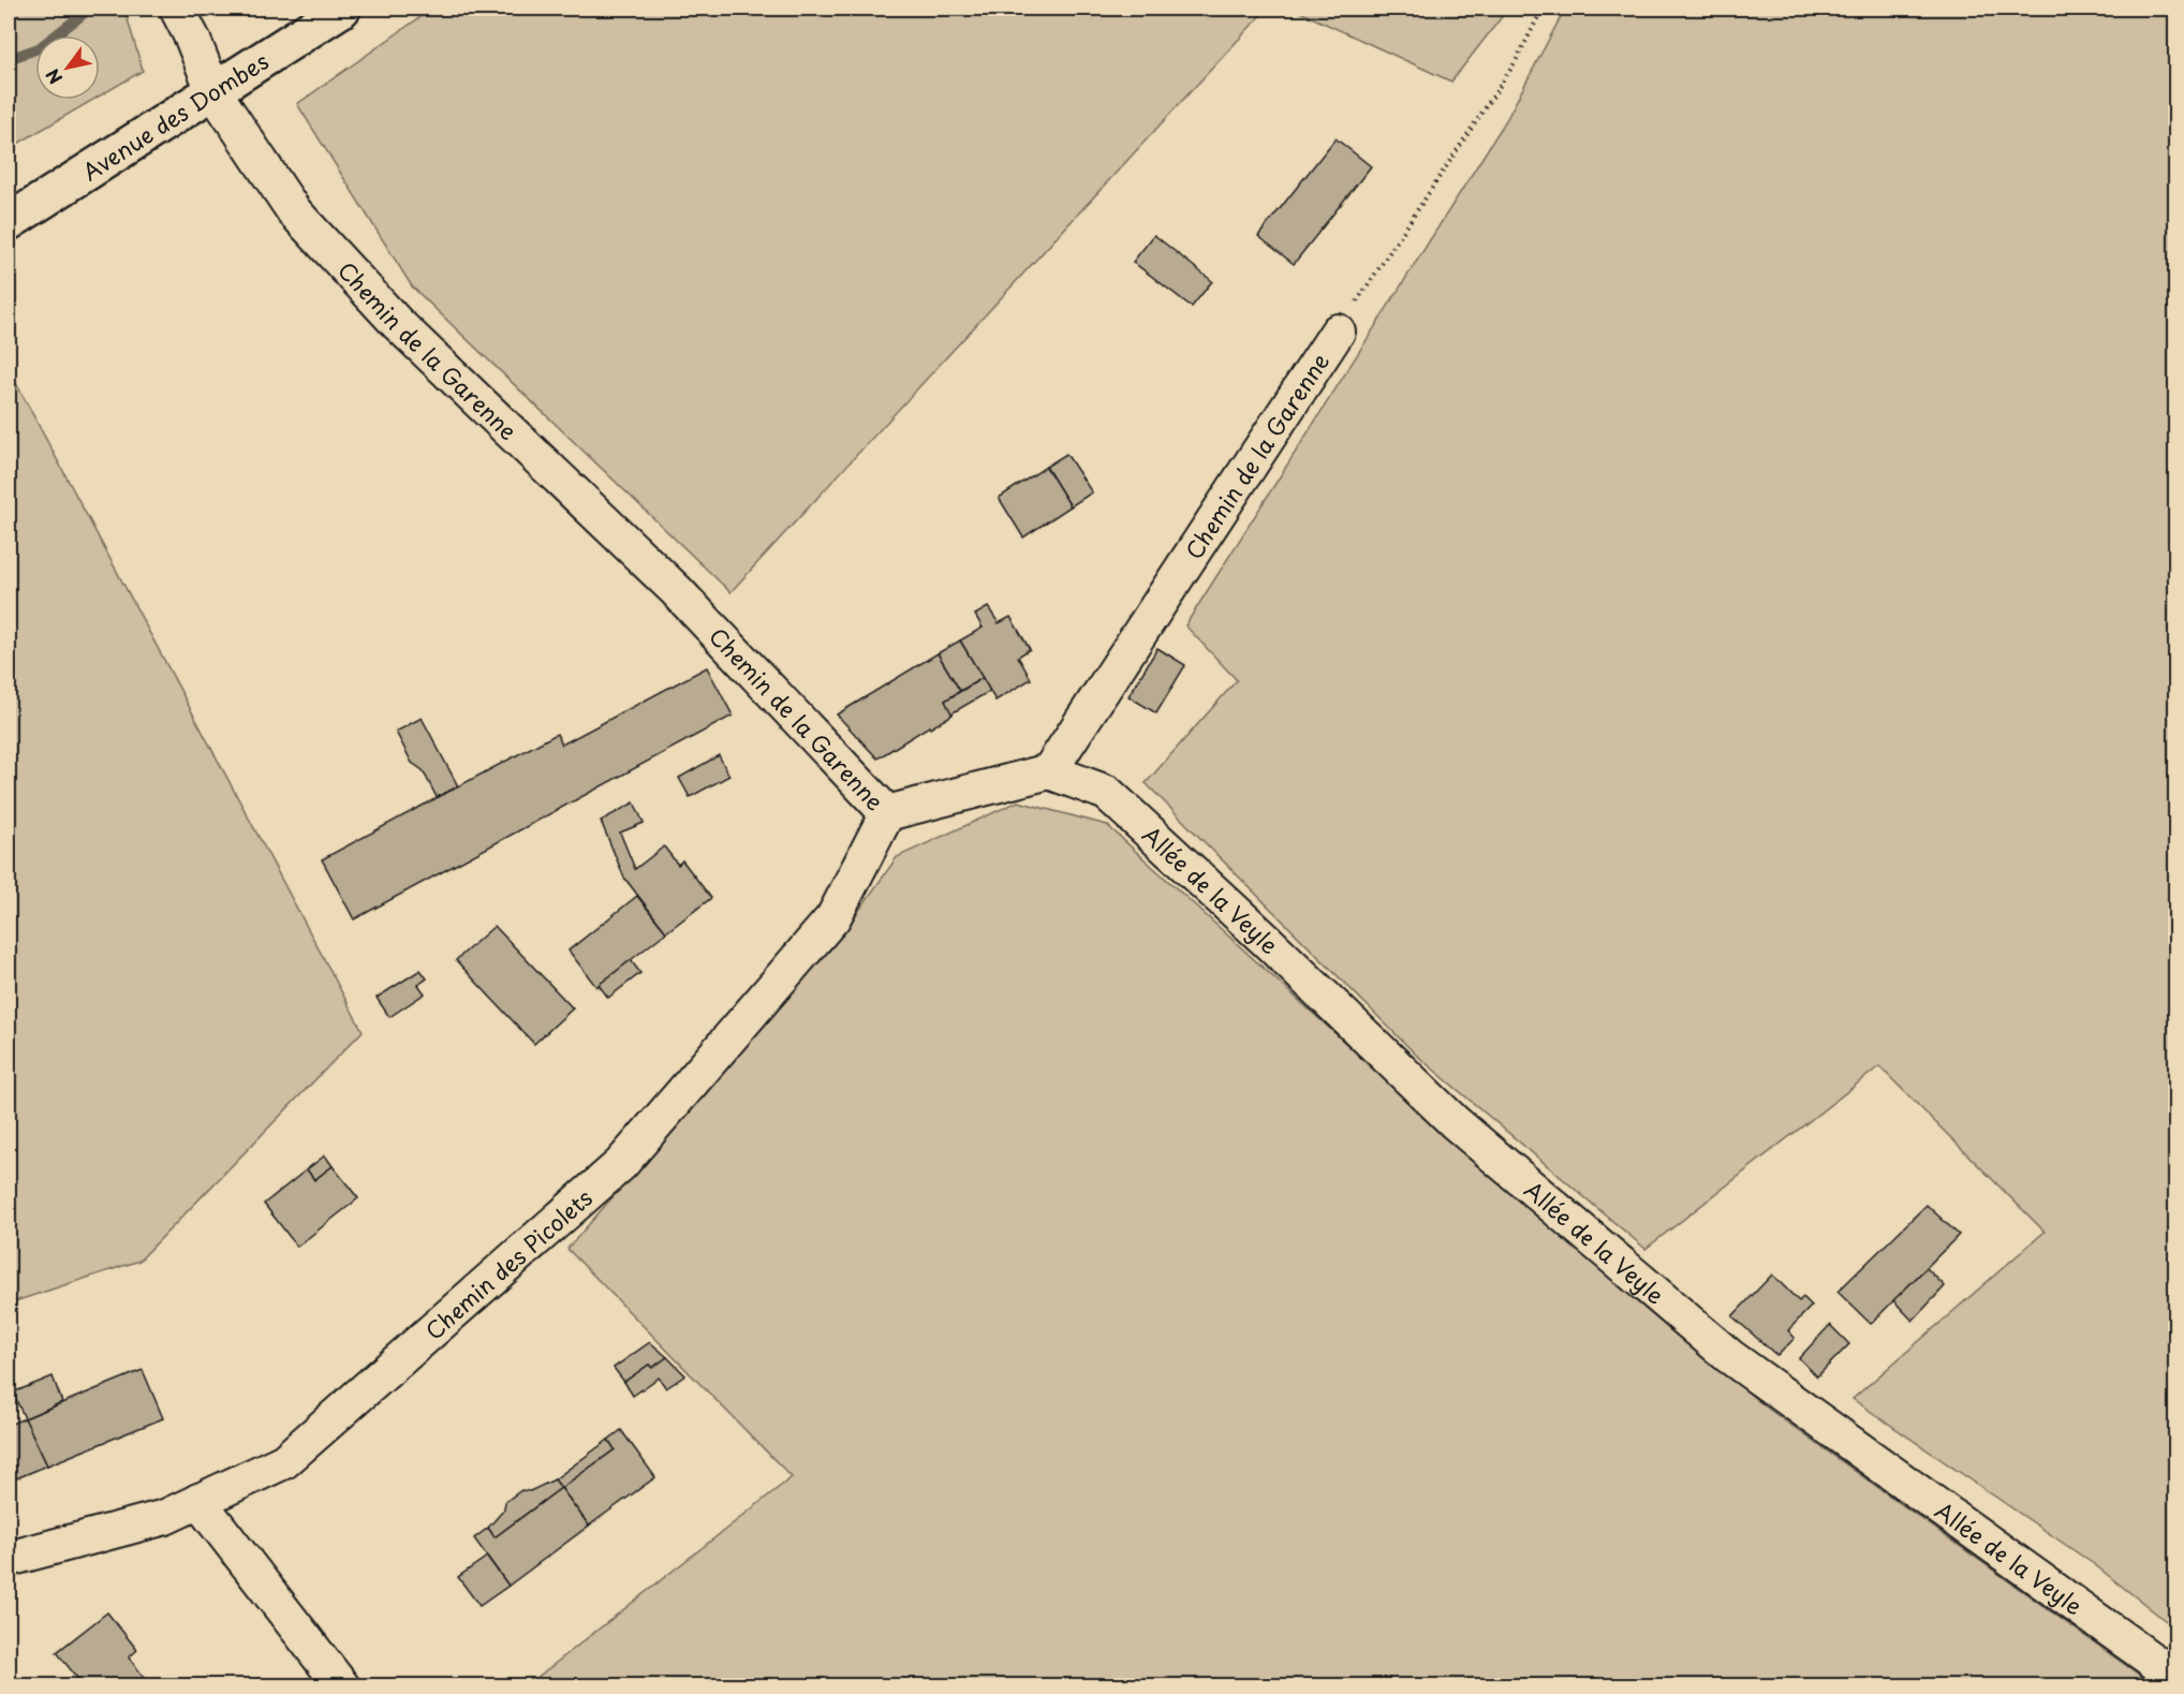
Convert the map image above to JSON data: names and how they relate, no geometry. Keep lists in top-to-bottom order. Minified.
{"streets":{"main road":["Avenue des Dombes"],"street":["Chemin de la Garenne","Allée de la Veyle","Chemin des Picolets"]},"crossings":[["Avenue des Dombes","Chemin de la Garenne"],["Chemin de la Garenne","Allée de la Veyle"],["Chemin de la Garenne","Chemin des Picolets"]],"north":"bottom left"}
